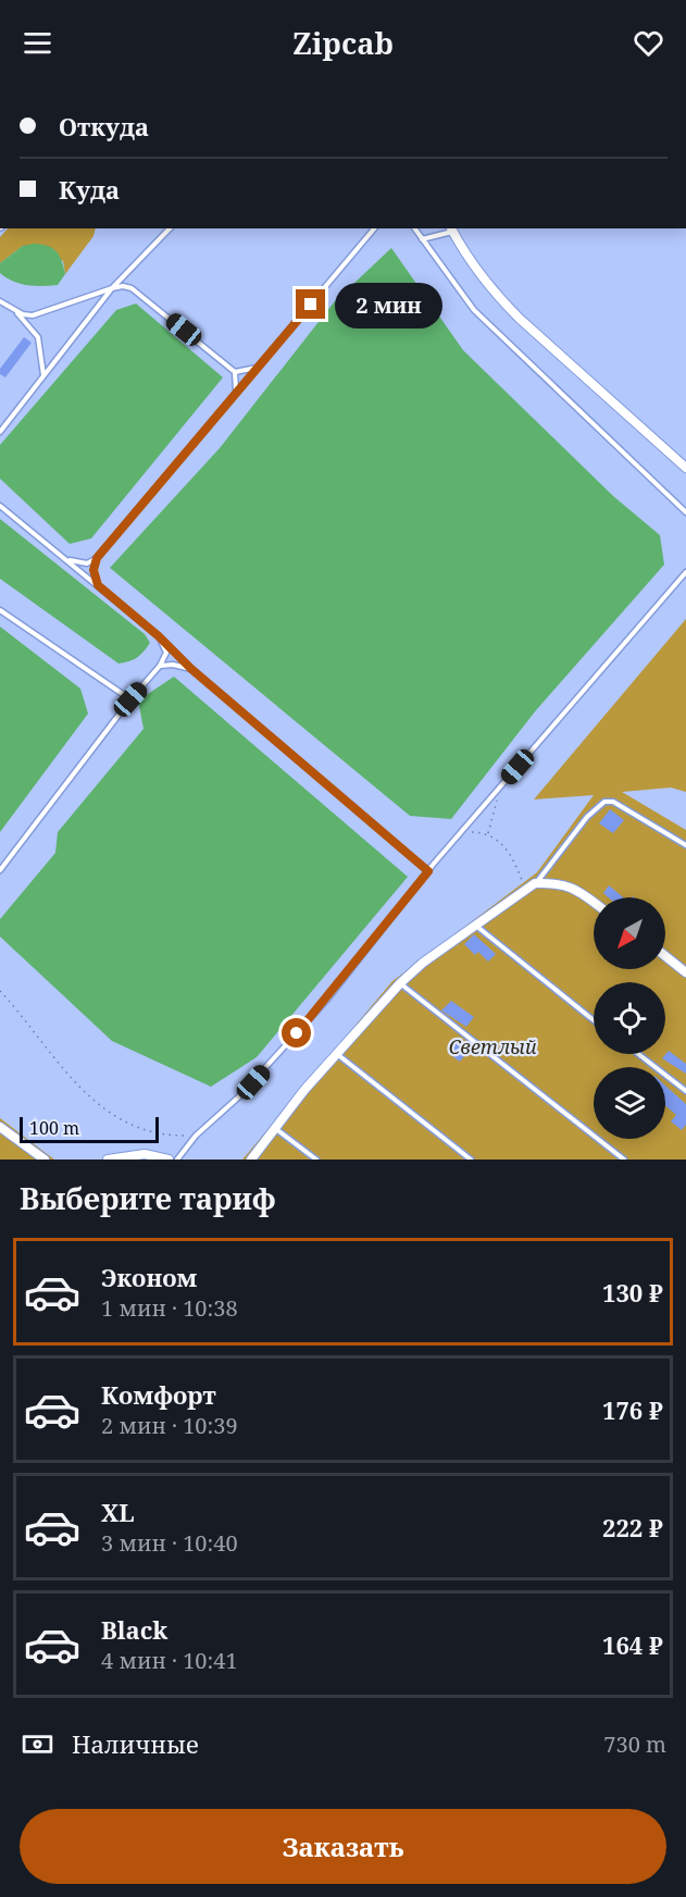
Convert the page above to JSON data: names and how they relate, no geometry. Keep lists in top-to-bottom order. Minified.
{"parks":["Светлый"],"scale_bar":"100 m","north":"bottom left","page":{"header":"Zipcab","banner":["Откуда","Куда"],"bubble":"2 мин","scale":"100 m","heading":"Выберите тариф","list":[{"name":"Эконом","note":"1 мин · 10:38","value":"130 ₽"},{"name":"Комфорт","note":"2 мин · 10:39","value":"176 ₽"},{"name":"XL","note":"3 мин · 10:40","value":"222 ₽"},{"name":"Black","note":"4 мин · 10:41","value":"164 ₽"}],"pay":["Наличные","730 m"],"buttons":"Заказать"}}
